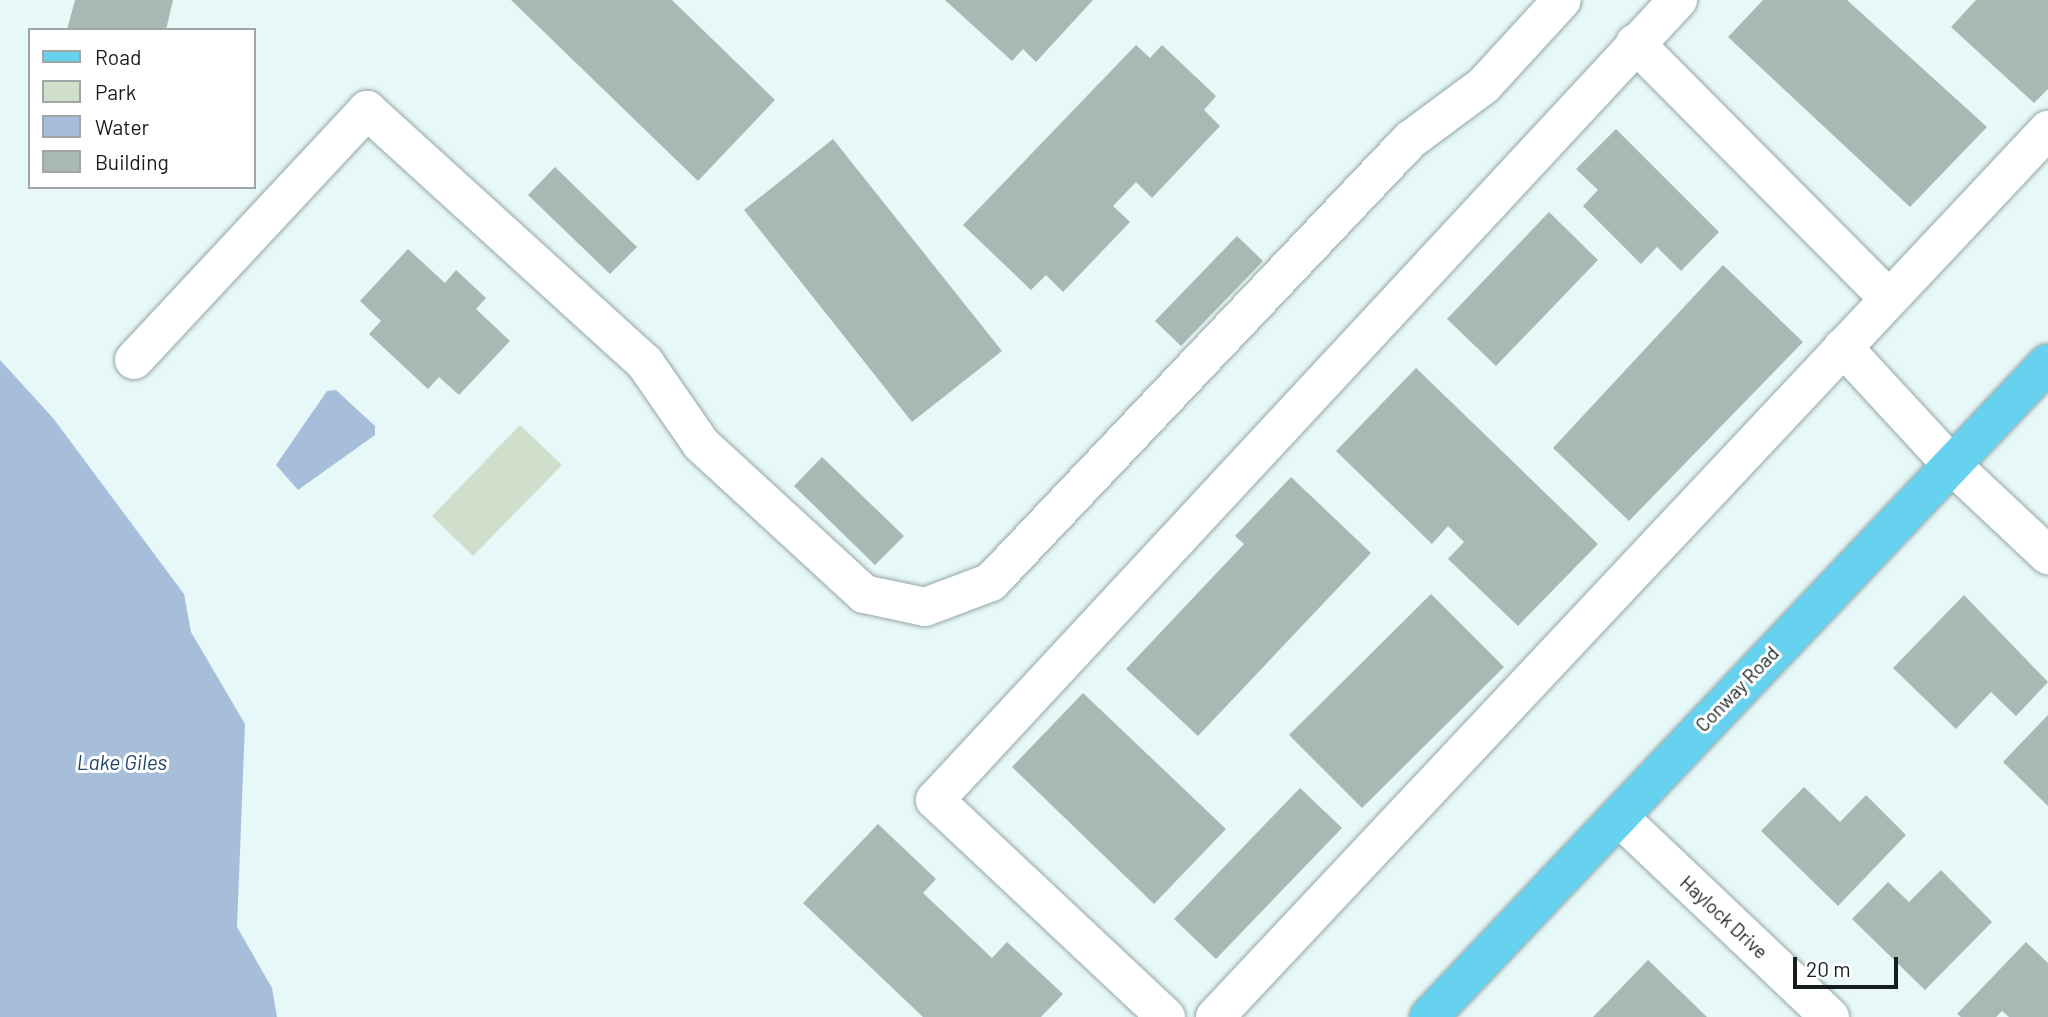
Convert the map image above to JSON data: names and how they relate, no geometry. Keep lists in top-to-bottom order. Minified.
{"streets":{"main road":["Conway Road"],"street":["Haylock Drive"]},"crossings":[["Conway Road","Haylock Drive"]],"water":["Lake Giles"],"legend":["Road","Park","Water","Building"],"scale_bar":"20 m"}
